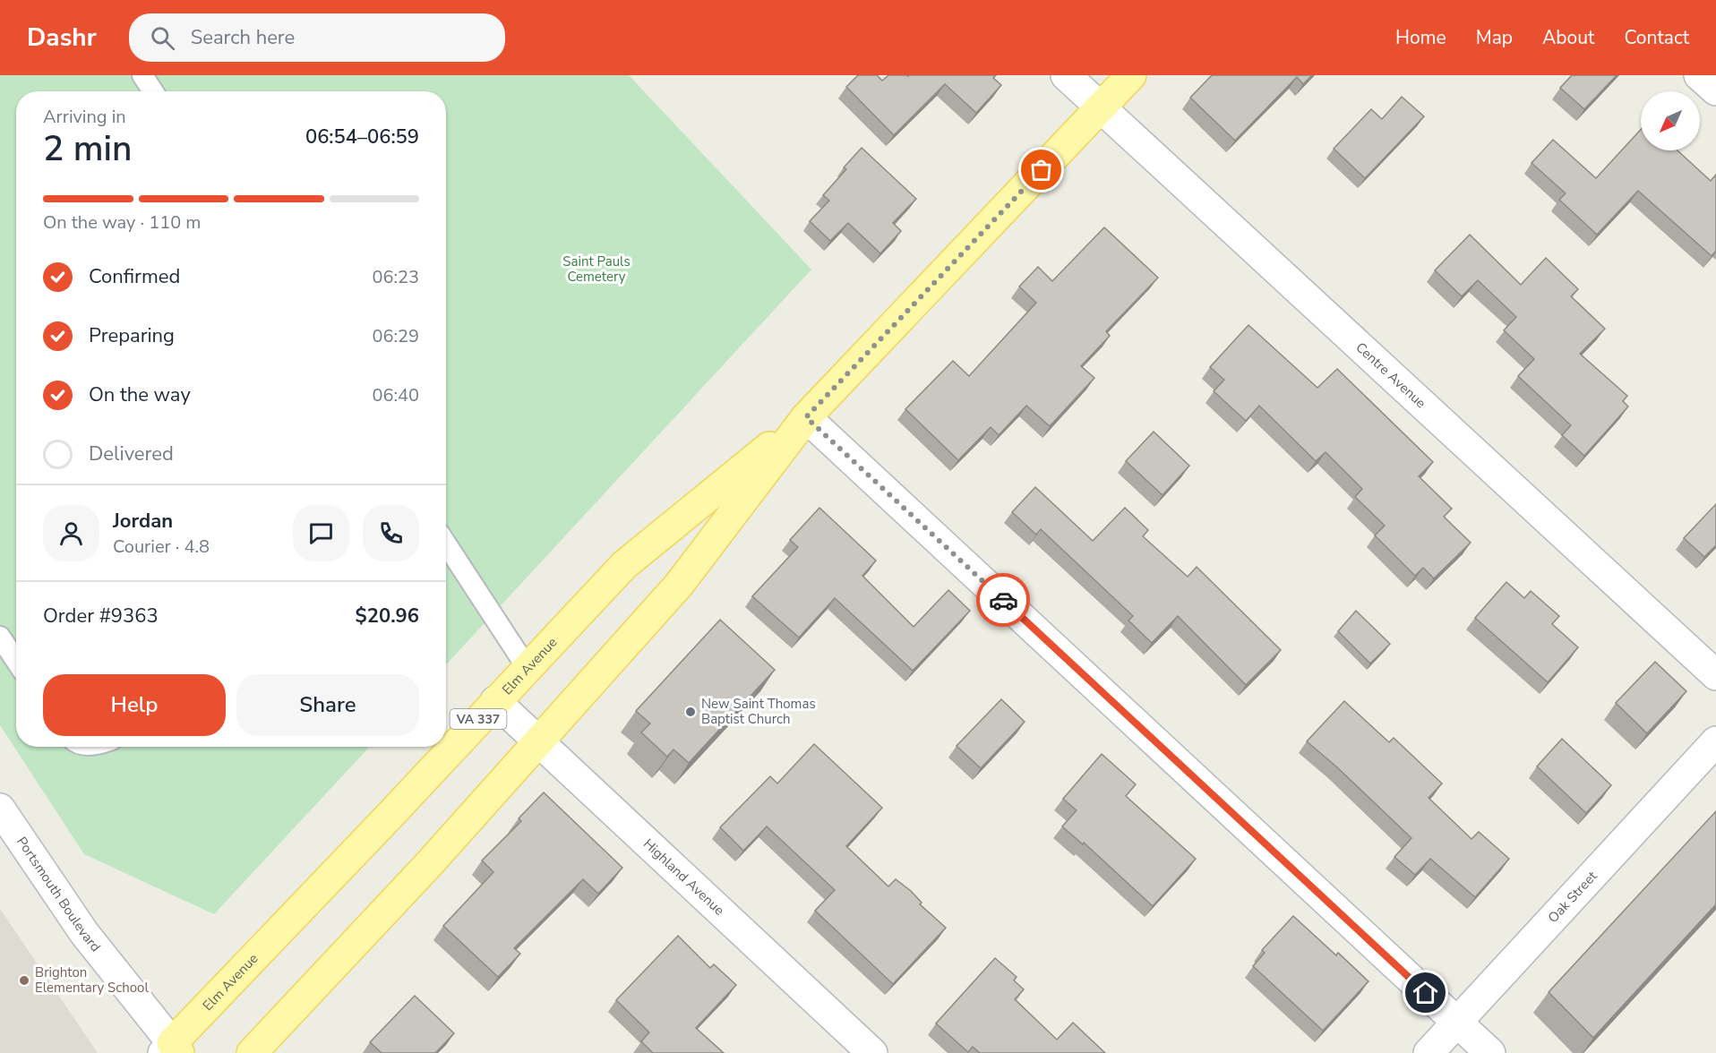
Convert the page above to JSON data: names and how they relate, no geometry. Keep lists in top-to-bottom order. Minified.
{"streets":{"main road":["Elm Avenue","VA 337"],"street":["Centre Avenue","Highland Avenue","Portsmouth Boulevard","Oak Street"]},"crossings":[["Centre Avenue","Elm Avenue"],["Elm Avenue","Highland Avenue"],["Elm Avenue","Portsmouth Boulevard"]],"parks":["Saint Pauls Cemetery"],"places":["New Saint Thomas Baptist Church","Brighton Elementary School"],"north":"bottom left","page":{"header":"Dashr","search":"Search here","nav":["Home","Map","About","Contact"],"heading":["2 min","Arriving in","06:54–06:59"],"panel":["Jordan","Courier · 4.8","Order #9363","$20.96"],"bar":"On the way · 110 m","list":[["Confirmed","06:23"],["Preparing","06:29"],["On the way","06:40"],"Delivered"],"buttons":["Help","Share"]}}
